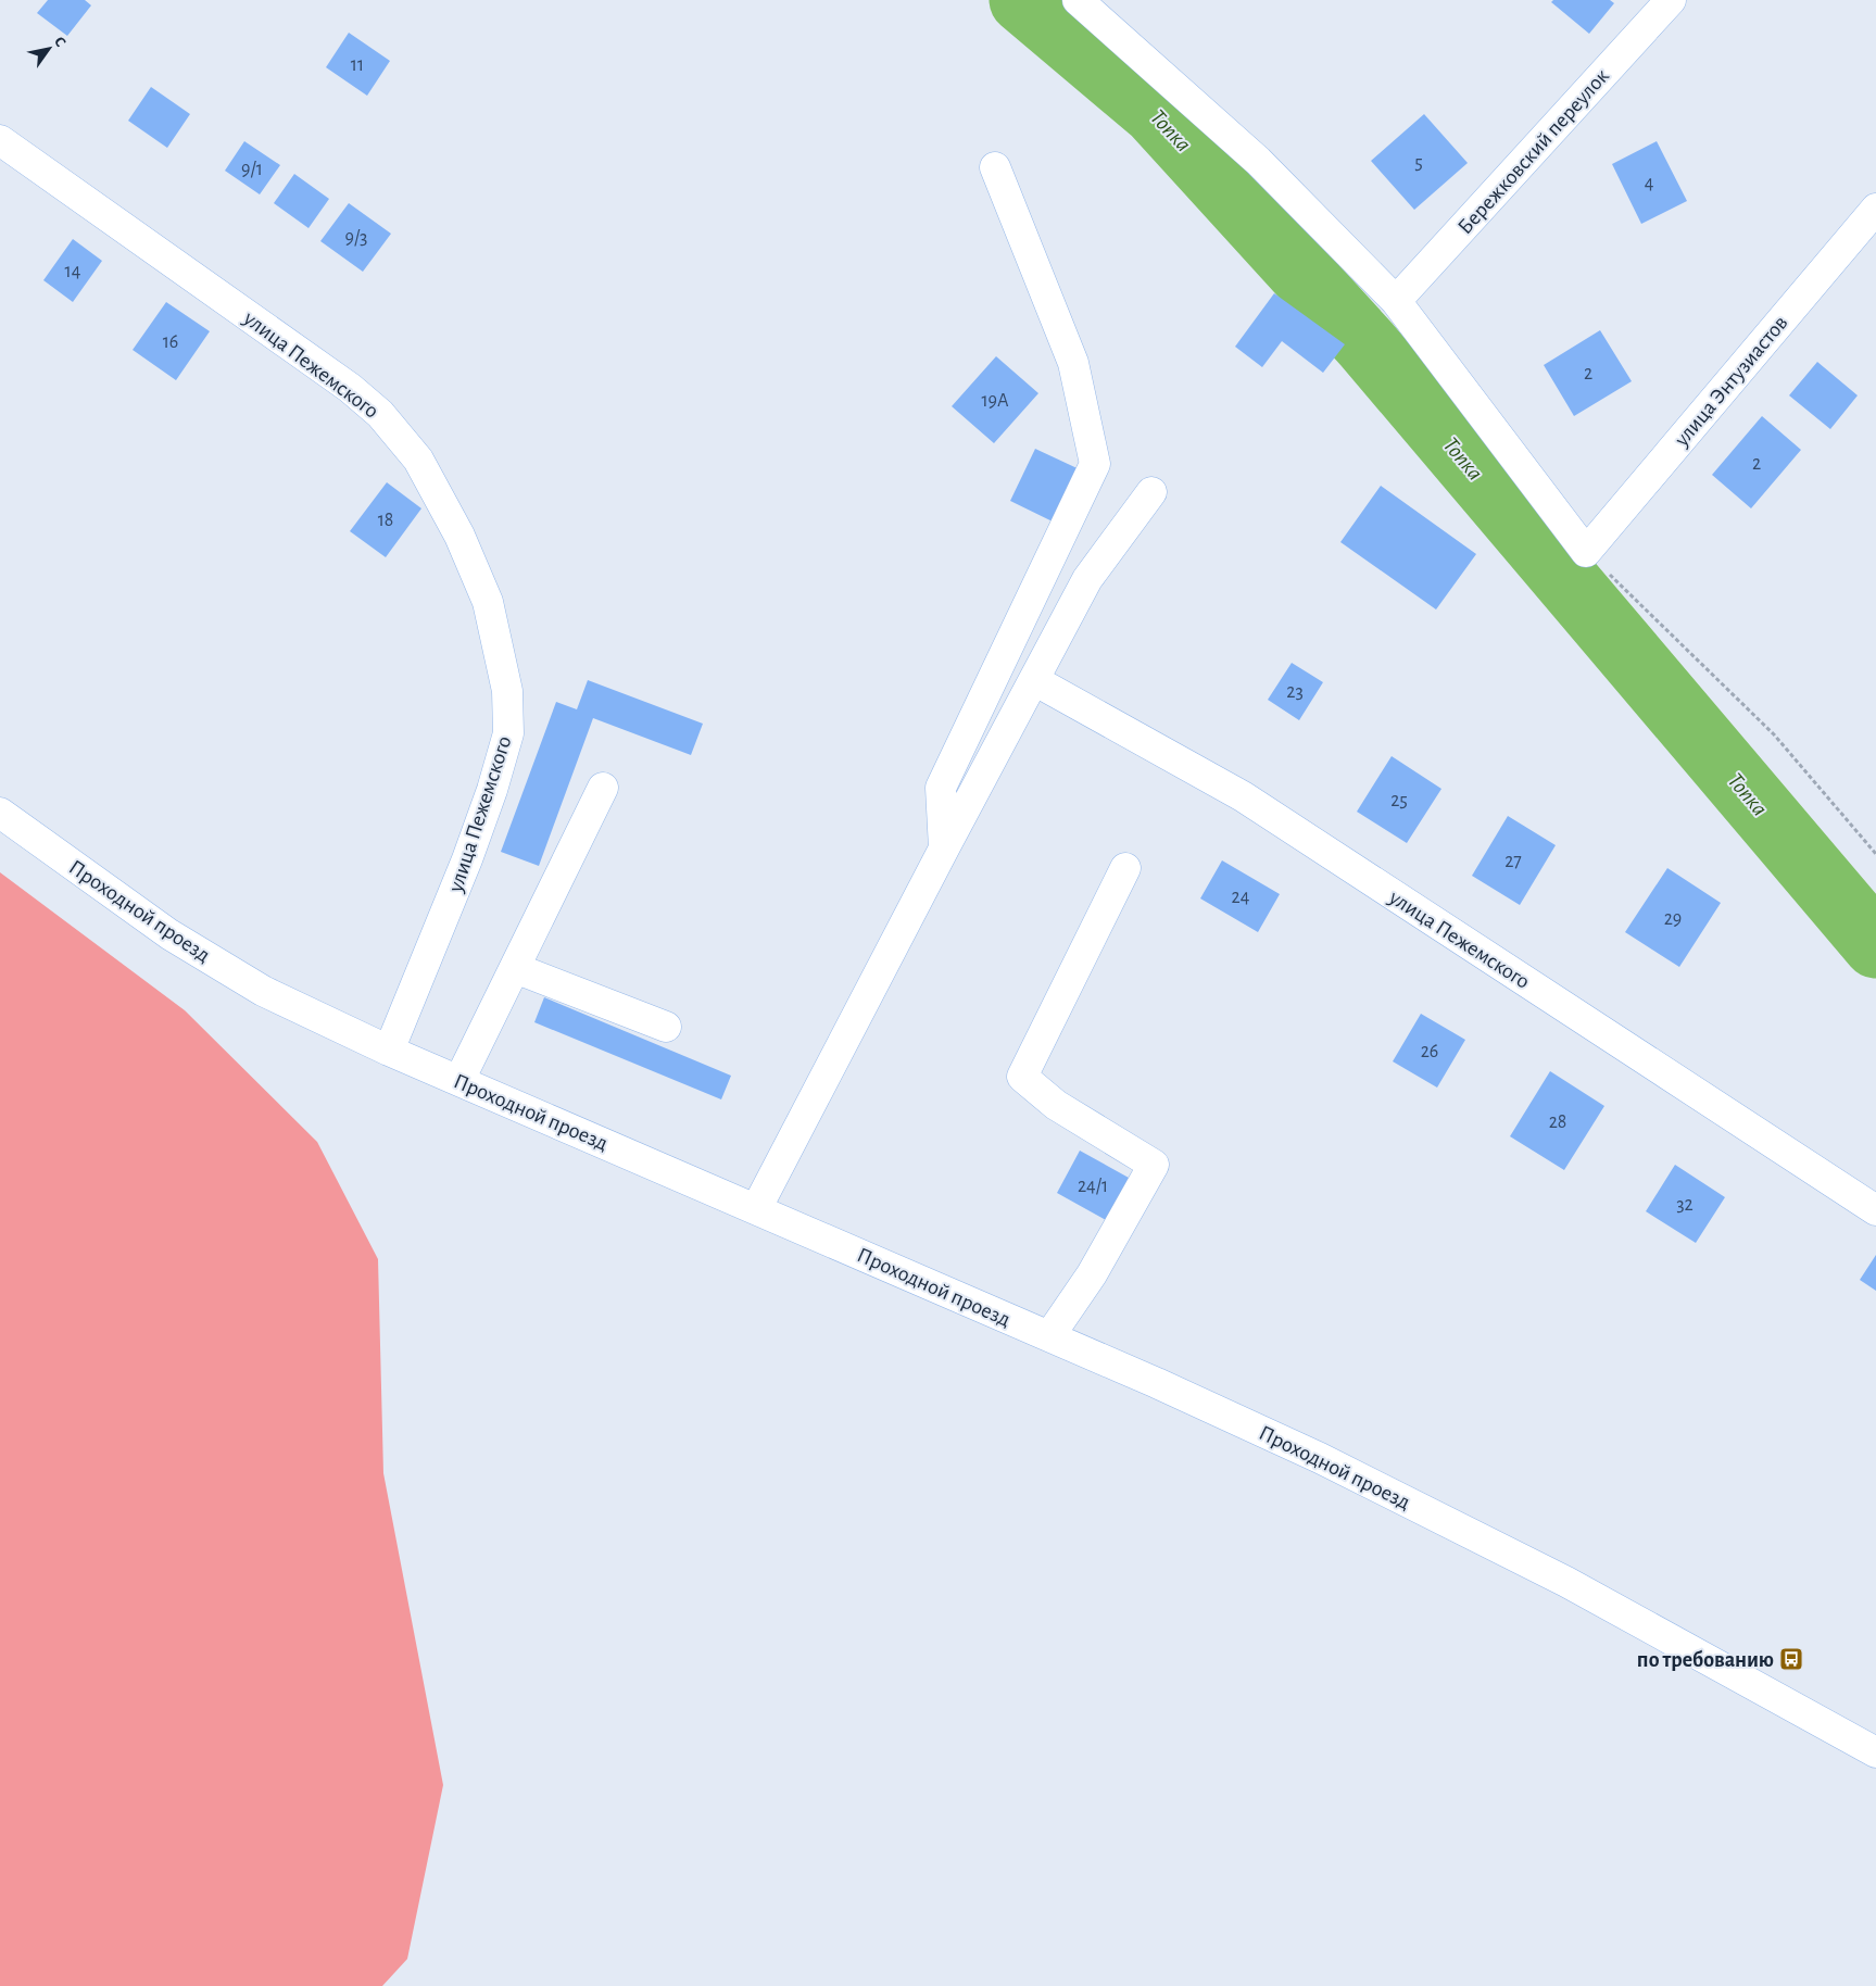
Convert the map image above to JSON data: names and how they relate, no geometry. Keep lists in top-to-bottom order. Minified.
{"streets":{"street":["Бережковский переулок","улица Пежемского","улица Энтузиастов","Проходной проезд"]},"crossings":[["улица Пежемского","Проходной проезд"]],"water":["Топка"],"places":{"bus stop":["по требованию"]},"house_numbers":["11","5","9/1","4","9/3","14","16","2","19А","2","18","23","25","27","24","29","26","28","24/1","32"],"north":"top right"}
